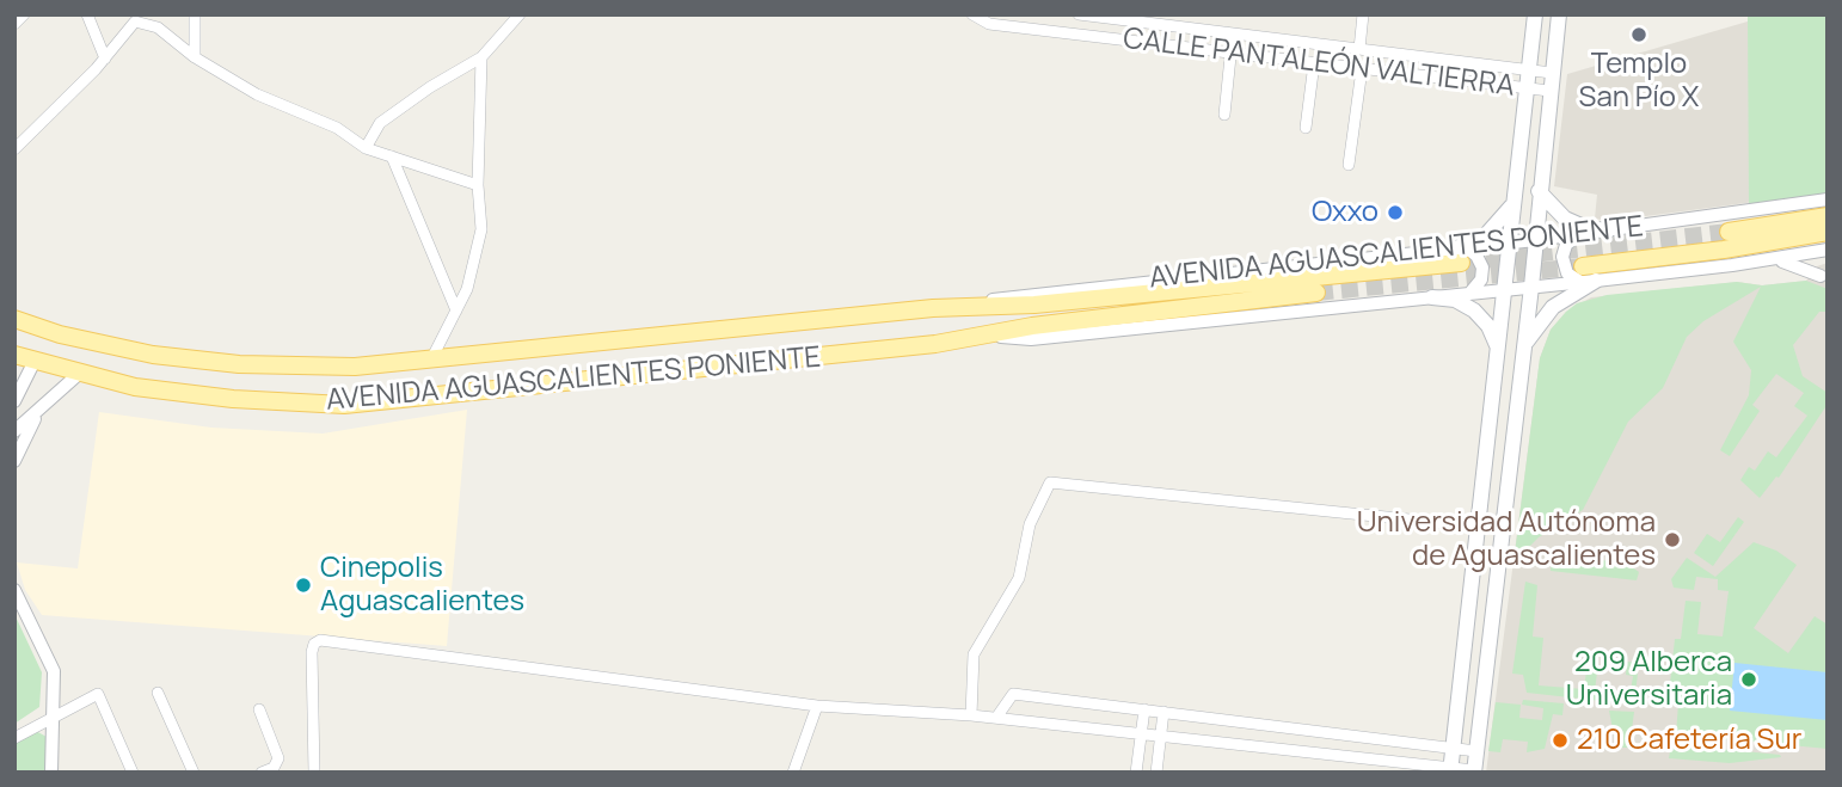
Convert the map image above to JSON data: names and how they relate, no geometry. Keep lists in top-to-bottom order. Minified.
{"streets":{"main road":["AVENIDA AGUASCALIENTES PONIENTE"],"street":["CALLE PANTALEÓN VALTIERRA"]},"places":["Templo San Pío X","Oxxo","Universidad Autónoma de Aguascalientes","Cinepolis Aguascalientes","209 Alberca Universitaria","210 Cafetería Sur"]}
